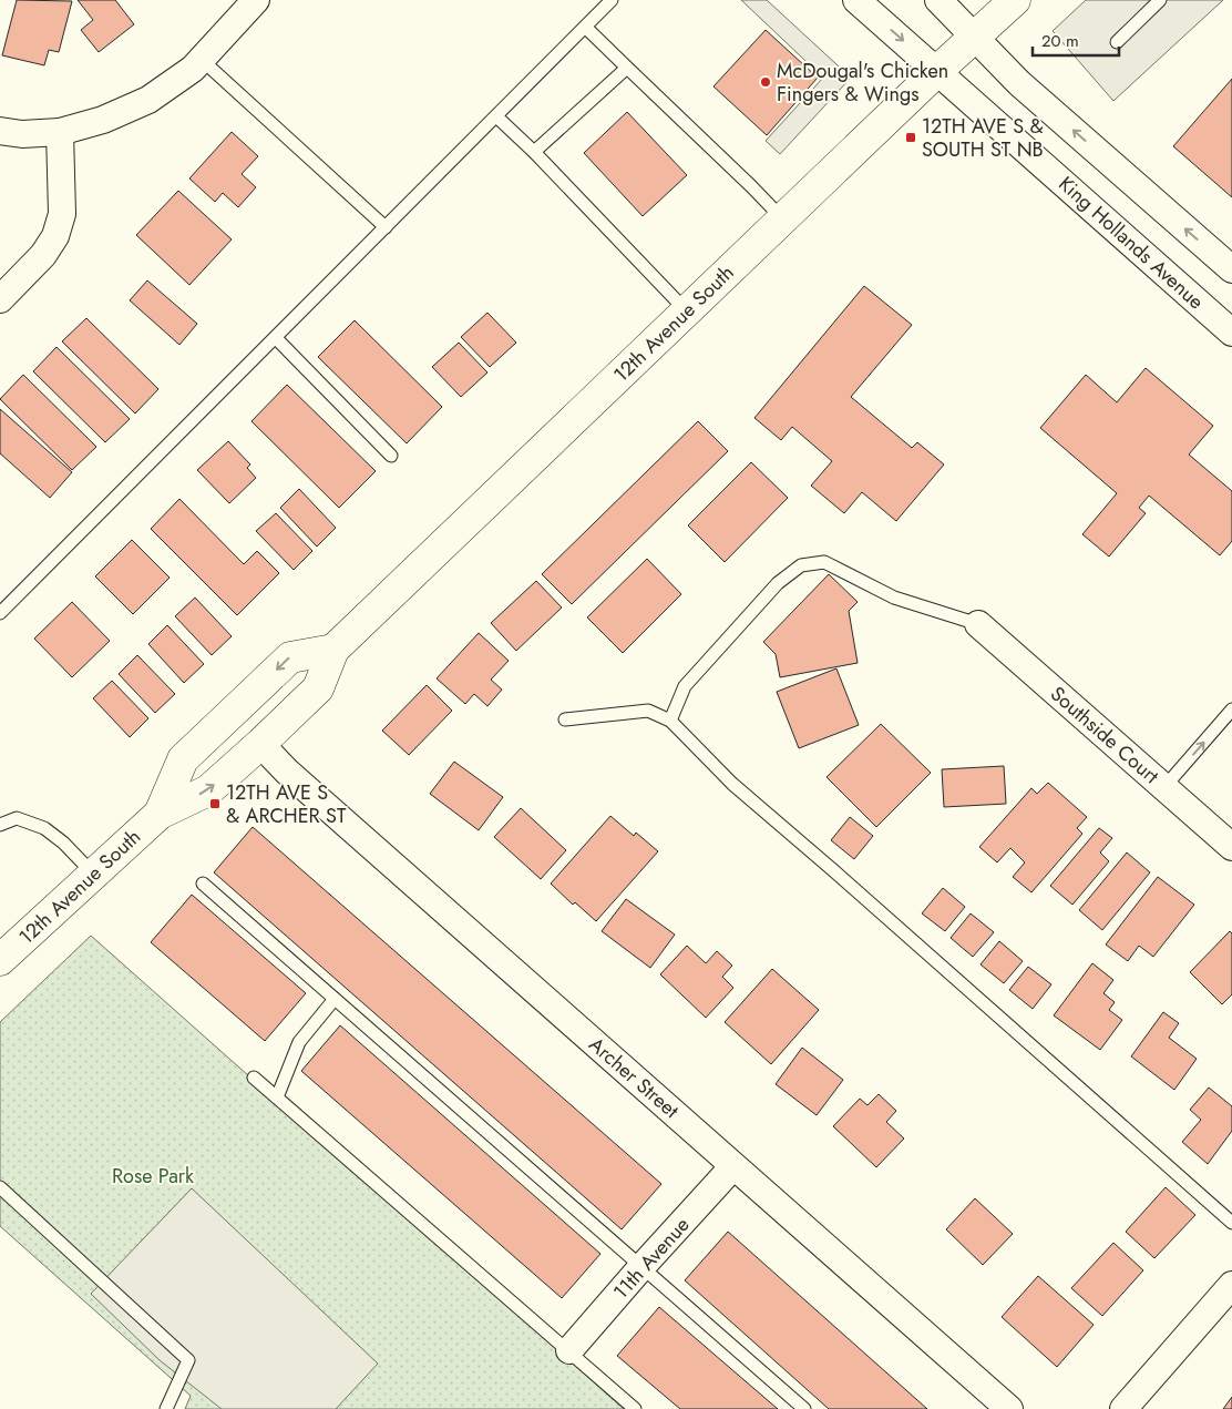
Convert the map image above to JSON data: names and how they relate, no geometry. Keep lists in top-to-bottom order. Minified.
{"streets":{"main road":["12th Avenue South"],"street":["King Hollands Avenue","Southside Court","Archer Street","11th Avenue"]},"crossings":[["King Hollands Avenue","12th Avenue South"],["12th Avenue South","Archer Street"],["Archer Street","11th Avenue"]],"parks":["Rose Park"],"places":{"other":["McDougal's Chicken Fingers & Wings"],"transit":["12TH AVE S & SOUTH ST NB","12TH AVE S & ARCHER ST"]},"scale_bar":"20 m"}
